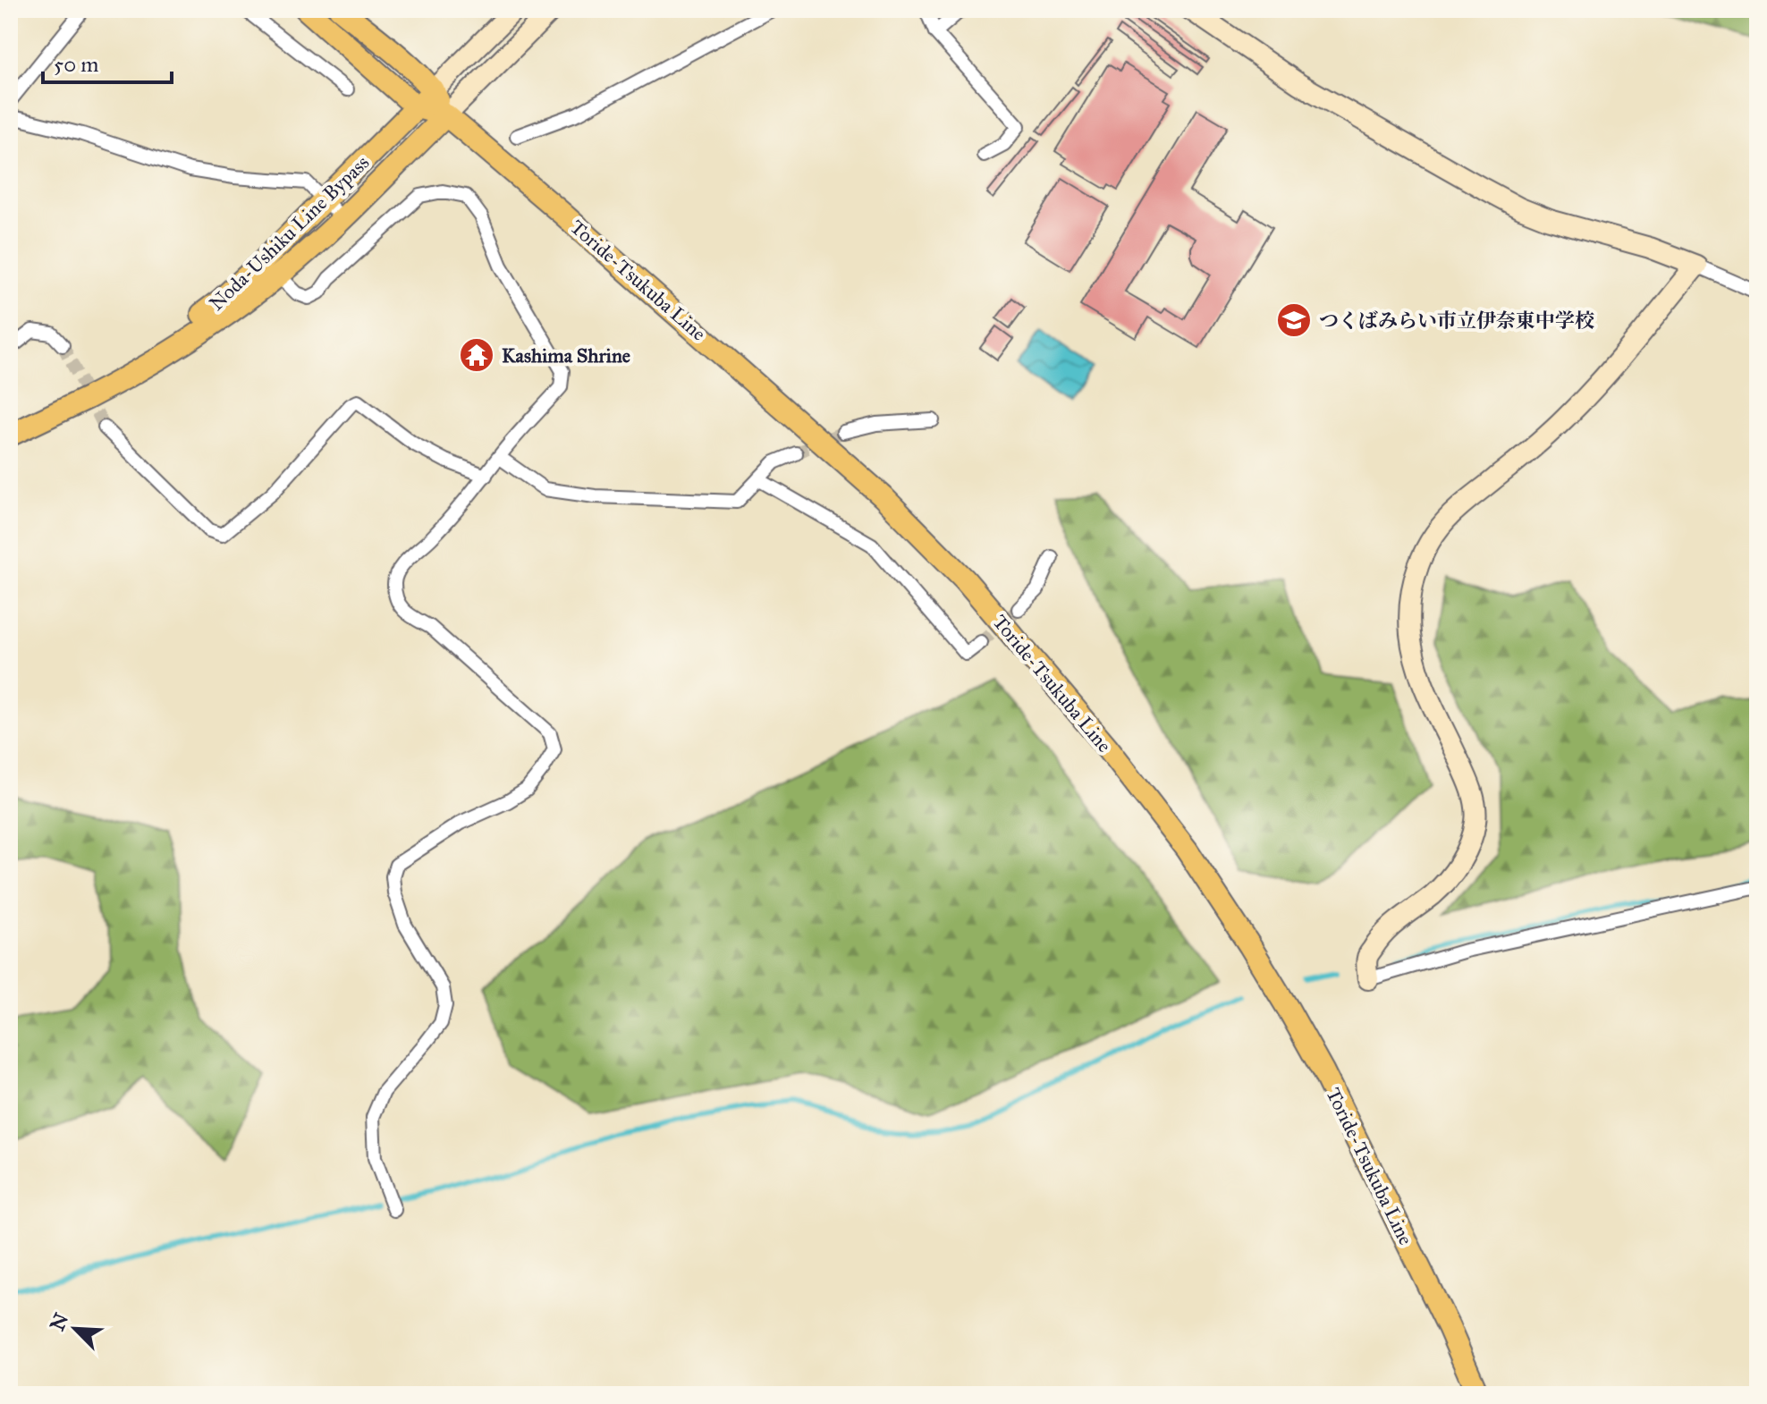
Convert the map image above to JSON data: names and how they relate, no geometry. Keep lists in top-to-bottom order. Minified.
{"streets":{"main road":["Noda-Ushiku Line Bypass","Toride-Tsukuba Line"]},"crossings":[["Noda-Ushiku Line Bypass","Toride-Tsukuba Line"]],"places":{"school or university":["つくばみらい市立伊奈東中学校"],"temple":["Kashima Shrine"]},"scale_bar":"50 m","north":"top left"}
